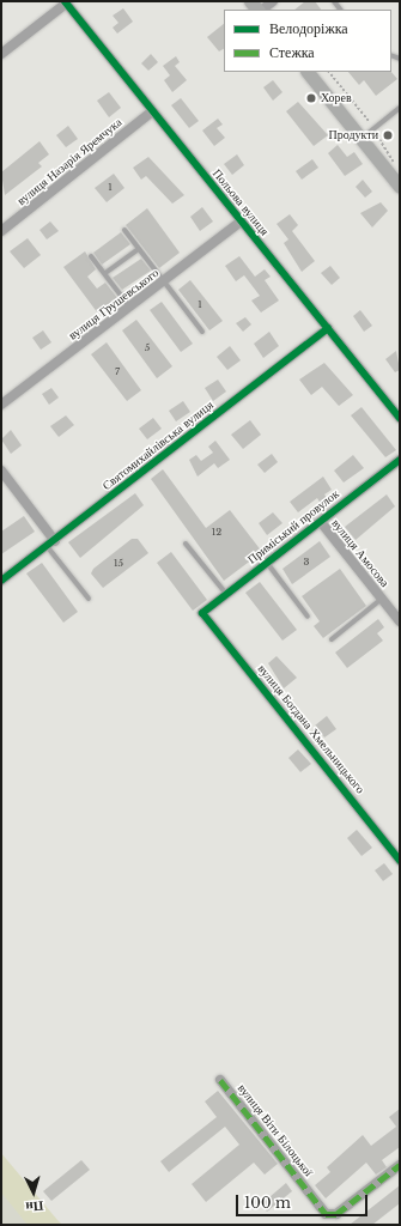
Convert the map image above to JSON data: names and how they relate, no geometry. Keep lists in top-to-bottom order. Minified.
{"streets":{"street":["вулиця Назарія Яремчука","Польова вулиця","вулиця Грушевського","Святомихайлівська вулиця","Приміський провулок","вулиця Амосова","вулиця Богдана Хмельницького","вулиця Віти Білоцької"]},"crossings":[["вулиця Назарія Яремчука","Польова вулиця"],["Польова вулиця","вулиця Грушевського"],["Польова вулиця","Святомихайлівська вулиця"],["Приміський провулок","вулиця Амосова"],["Приміський провулок","вулиця Богдана Хмельницького"]],"places":["Хорев","Продукти"],"house_numbers":["1","1","5","7","12","3","15"],"legend":["Велодоріжка","Стежка"],"scale_bar":"100 m","north":"bottom"}
